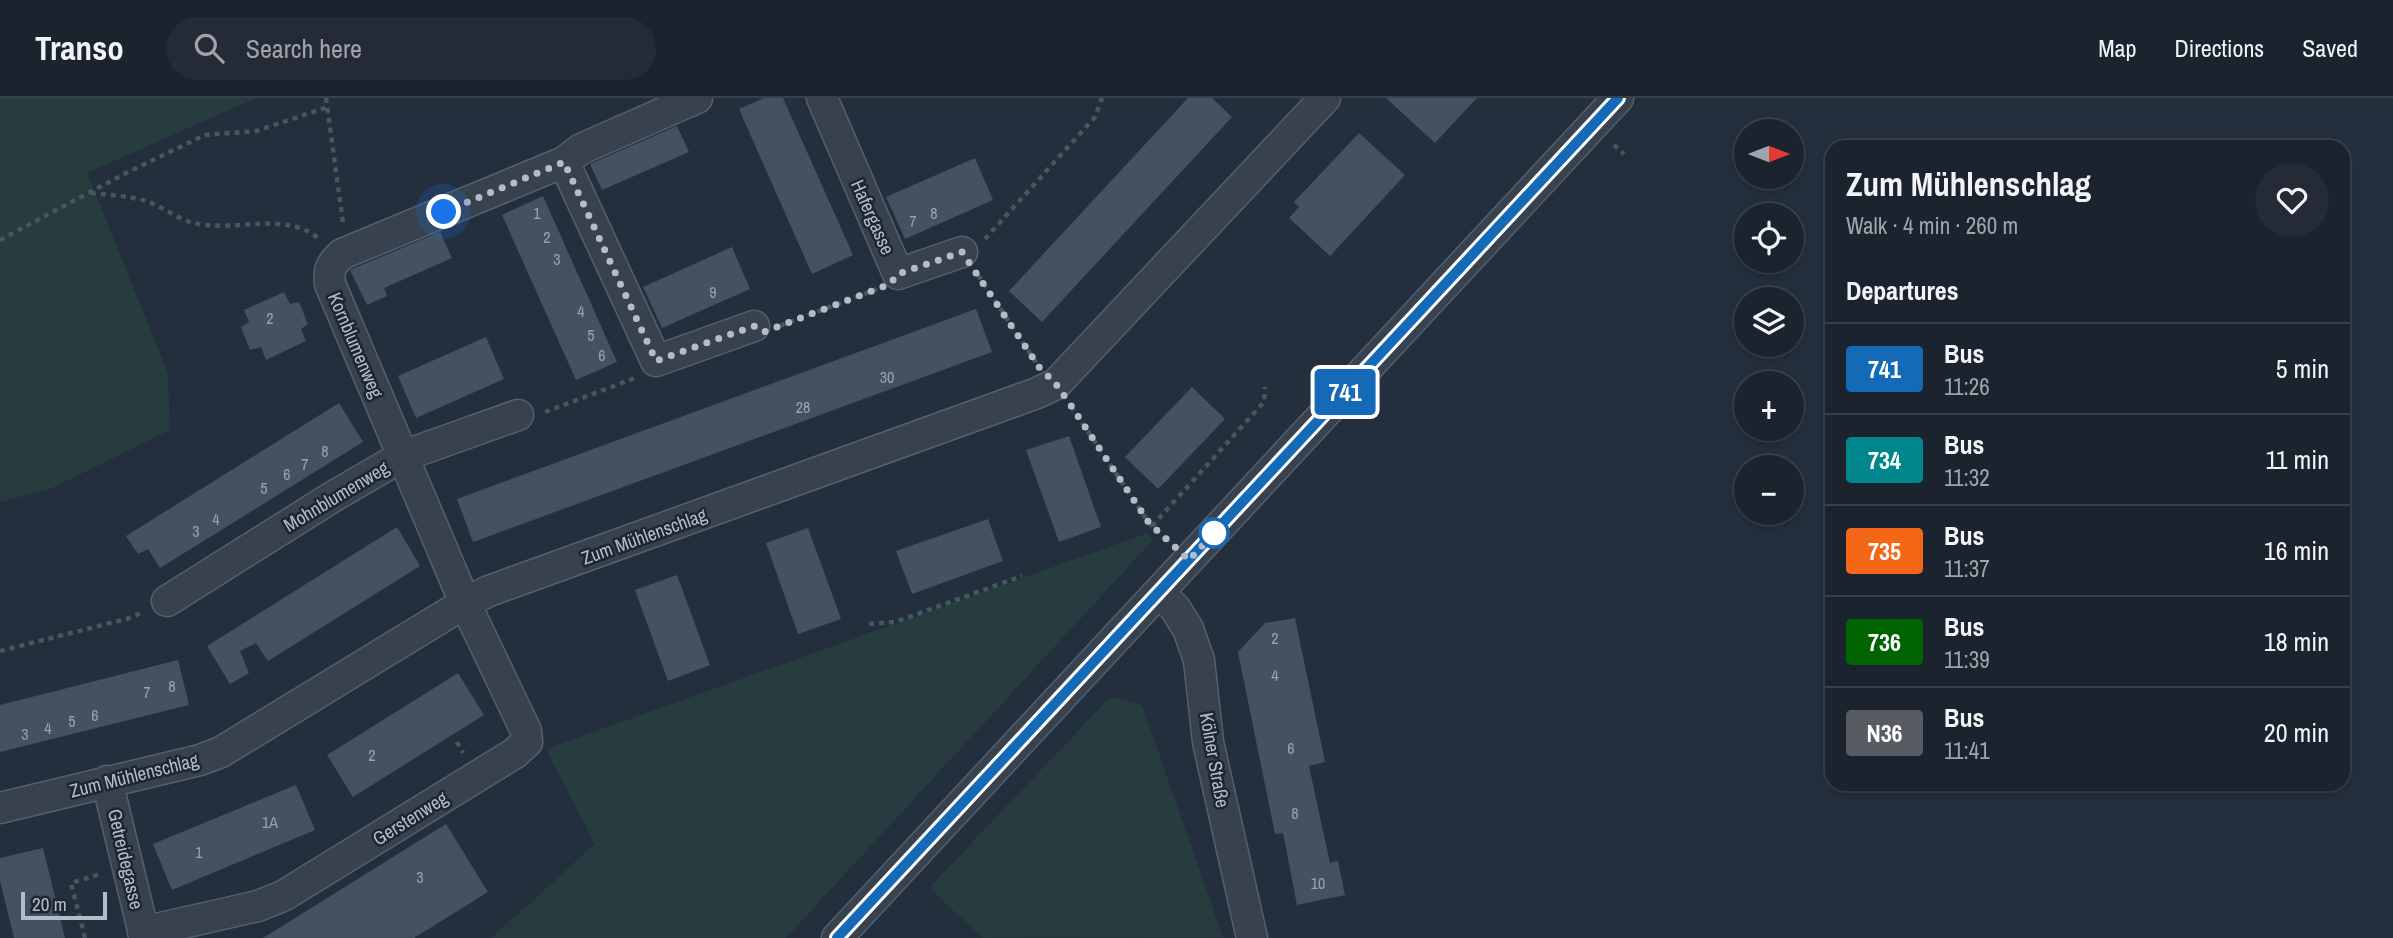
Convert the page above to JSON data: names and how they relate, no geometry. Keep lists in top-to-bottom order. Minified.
{"streets":{"street":["Hafergasse","Kornblumenweg","Mohnblumenweg","Zum Mühlenschlag","Kölner Straße","Gerstenweg","Getreidegasse"]},"crossings":[["Kornblumenweg","Mohnblumenweg"],["Kornblumenweg","Zum Mühlenschlag"],["Kornblumenweg","Gerstenweg"],["Zum Mühlenschlag","Gerstenweg"],["Zum Mühlenschlag","Getreidegasse"],["Gerstenweg","Getreidegasse"]],"lines":["bus line 741"],"house_numbers":["1","8","7","2","3","9","4","2","5","6","30","28","8","7","6","5","4","3","2","4","8","7","6","5","4","3","6","2","8","1A","1","3","10"],"scale_bar":"20 m","north":"right","page":{"header":"Transo","search":"Search here","nav":["Map","Directions","Saved"],"on_map":"741","map_buttons":["+","−"],"heading":[["Zum Mühlenschlag","Walk · 4 min · 260 m"],"Departures"],"list":[{"mark":"741","name":"Bus","note":"11:26","value":"5 min"},{"mark":"734","name":"Bus","note":"11:32","value":"11 min"},{"mark":"735","name":"Bus","note":"11:37","value":"16 min"},{"mark":"736","name":"Bus","note":"11:39","value":"18 min"},{"mark":"N36","name":"Bus","note":"11:41","value":"20 min"}],"scale":"20 m"}}
